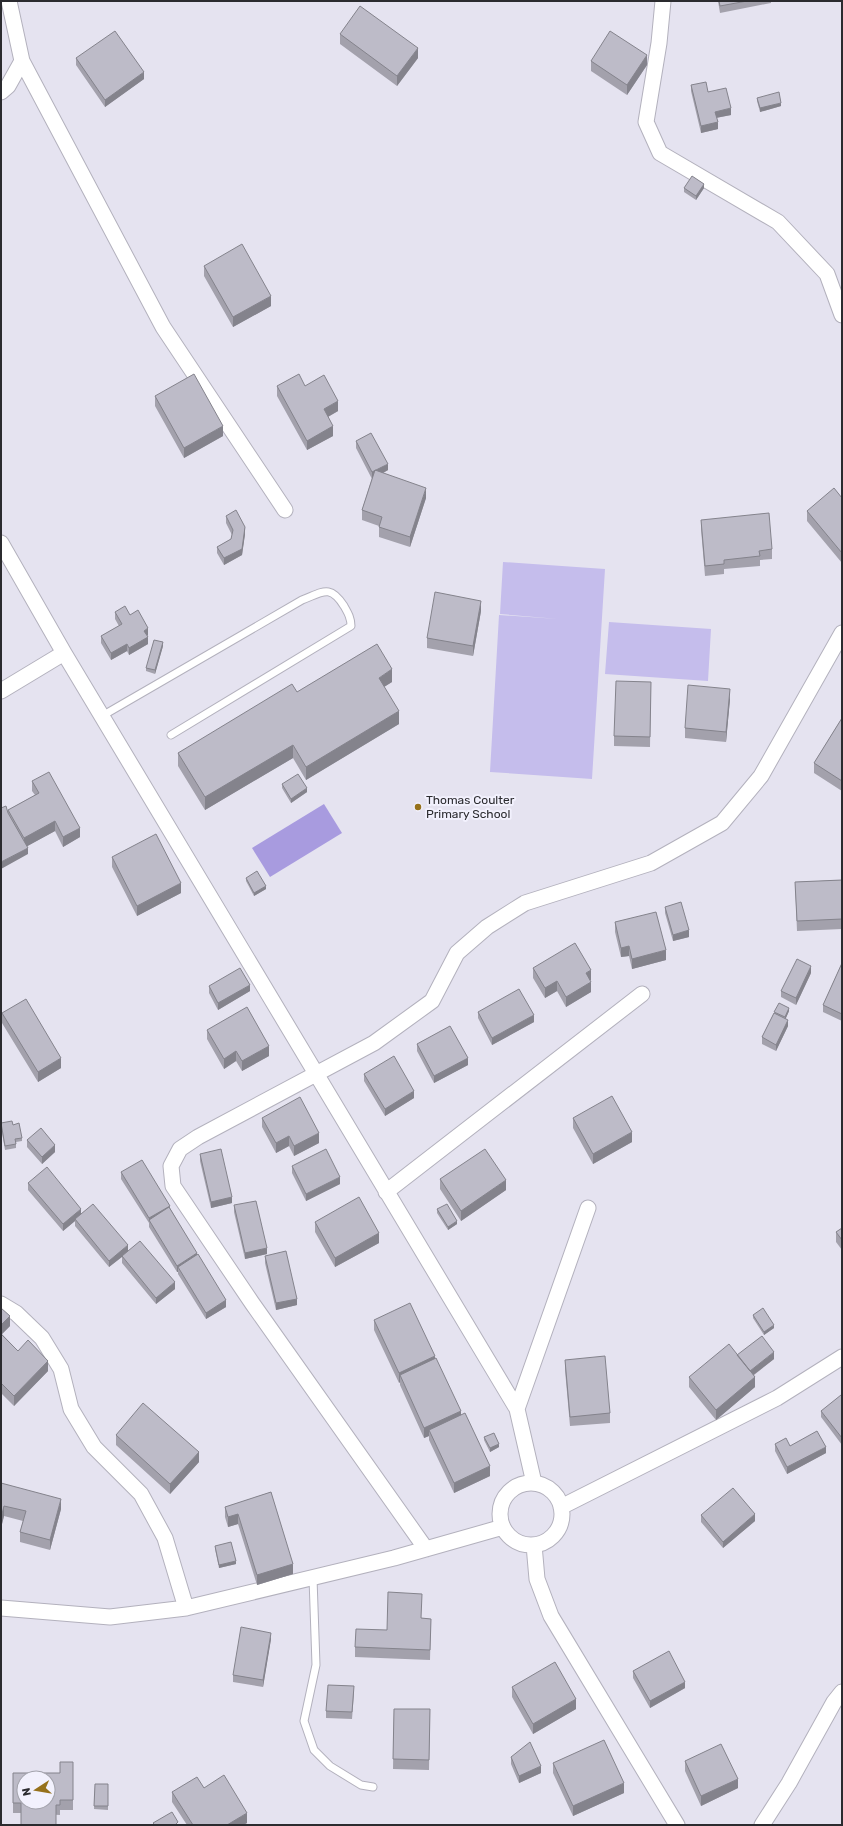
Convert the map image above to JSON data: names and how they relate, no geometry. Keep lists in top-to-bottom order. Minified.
{"places":["Thomas Coulter Primary School"],"north":"left"}
